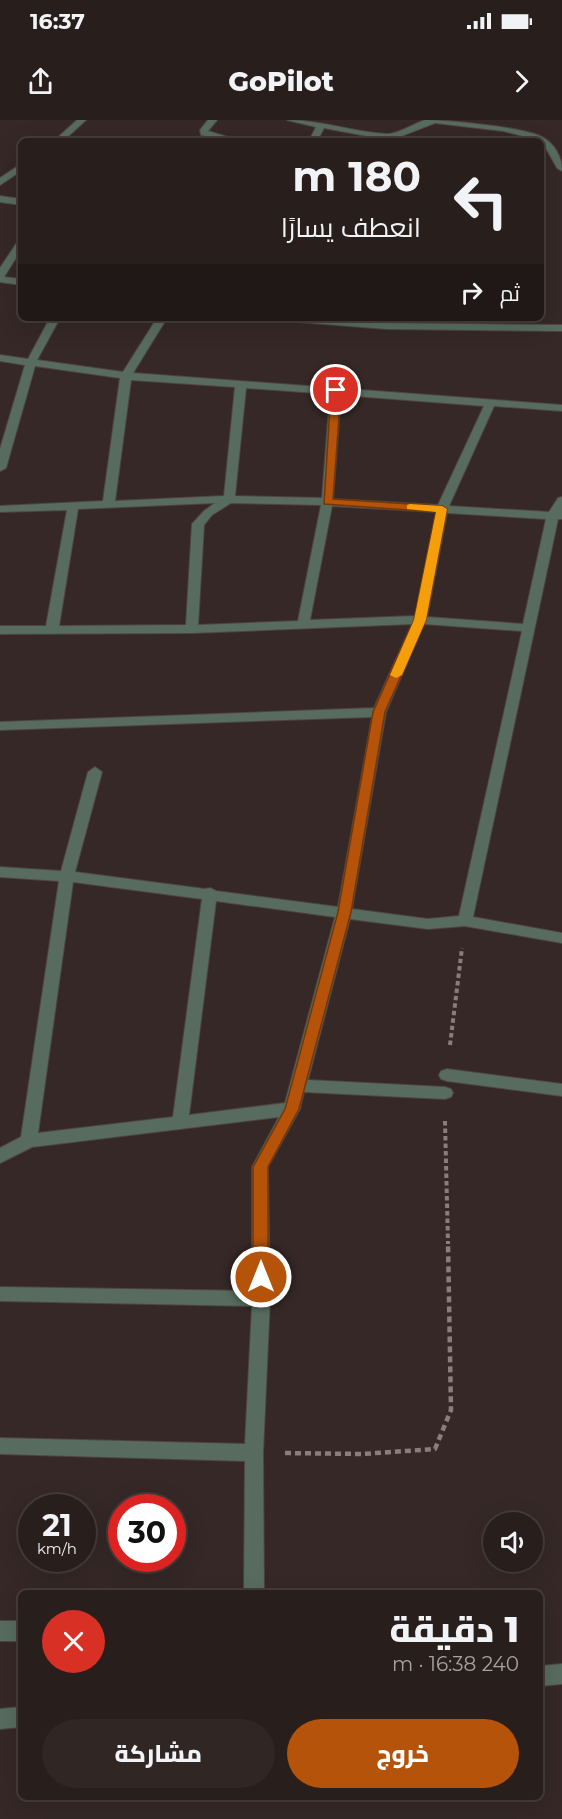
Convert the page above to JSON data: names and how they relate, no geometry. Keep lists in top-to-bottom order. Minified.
{"page":{"status":"16:37","header":"GoPilot","turn":["180 m","انعطف يسارًا"],"then":"ثم","speed":"21 km/h","limit":"30","heading":["1 دقيقة","240 m · 16:38"],"buttons":["خروج","مشاركة"]}}
